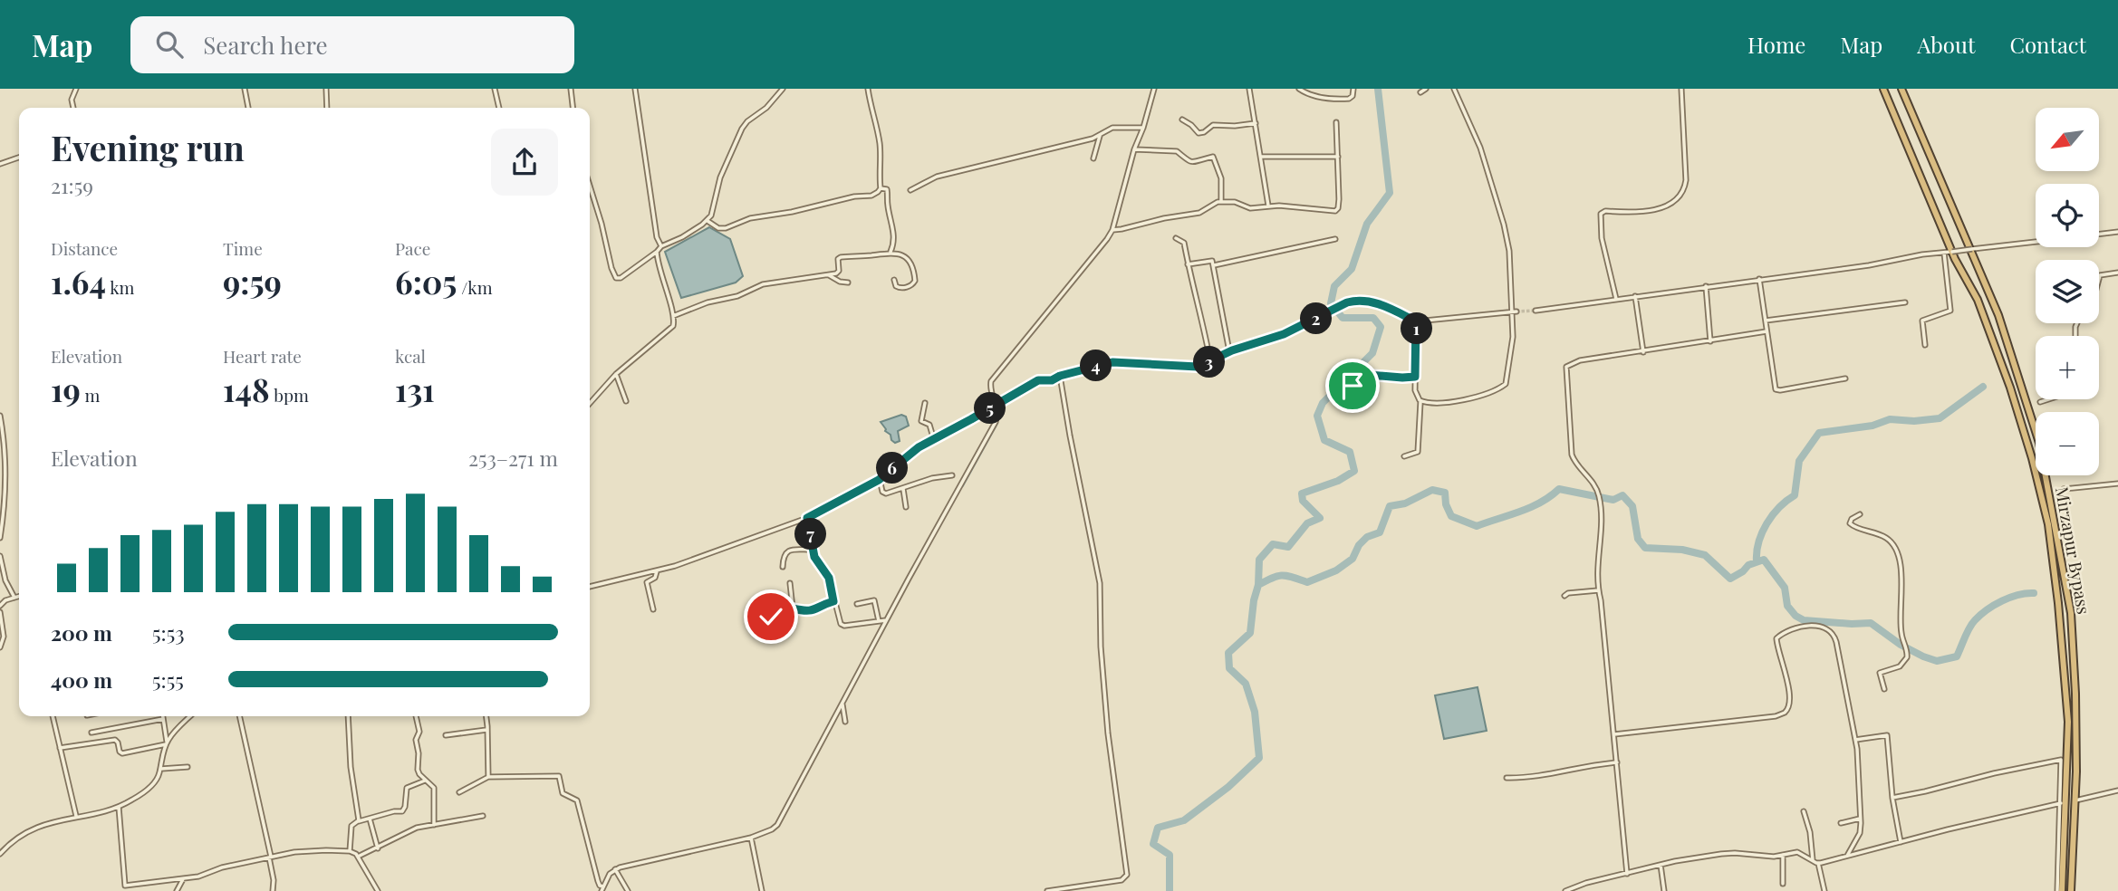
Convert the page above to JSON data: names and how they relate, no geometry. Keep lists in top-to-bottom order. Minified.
{"streets":{"highway":["Mirzapur Bypass"]},"north":"bottom left","page":{"header":"Map","search":"Search here","nav":["Home","Map","About","Contact"],"map_buttons":["+","−"],"heading":["Evening run","21:59"],"stats":[["Distance","1.64 km"],["Time","9:59"],["Pace","6:05 /km"],["Elevation","19 m"],["Heart rate","148 bpm"],["kcal","131"]],"pins":["2","1","3","4","5","6","7"],"chart":["Elevation","253–271 m"],"list":[{"name":"200 m","note":"5:53"},{"name":"400 m","note":"5:55"}]}}
